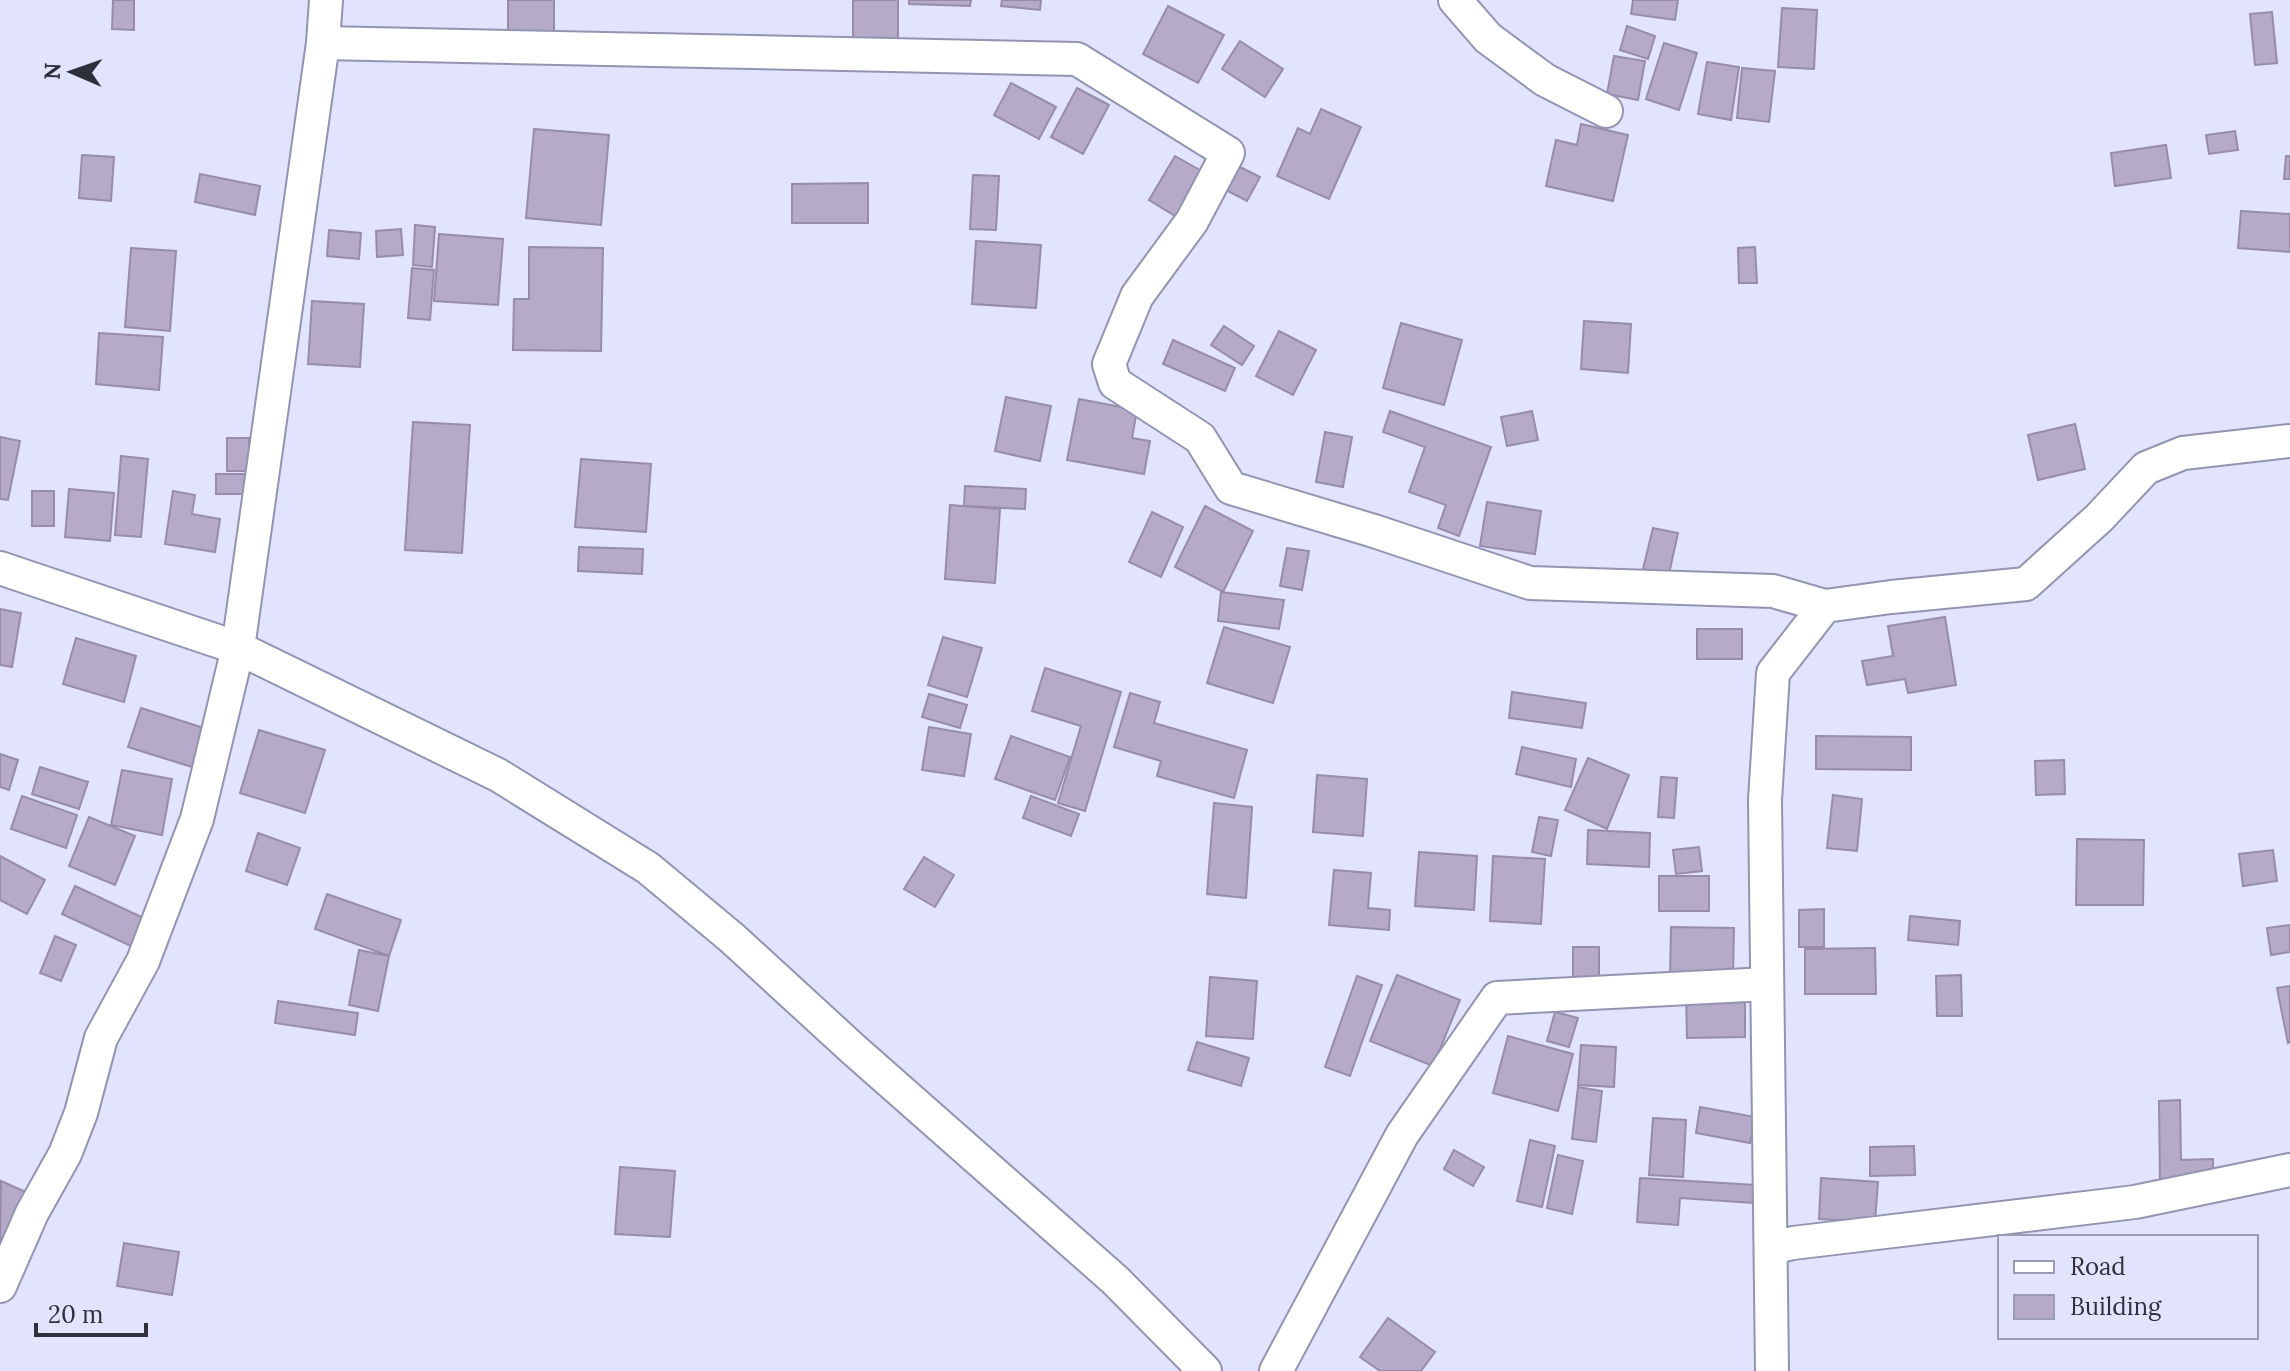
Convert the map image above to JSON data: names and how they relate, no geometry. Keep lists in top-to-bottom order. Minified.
{"legend":["Road","Building"],"scale_bar":"20 m","north":"left"}
